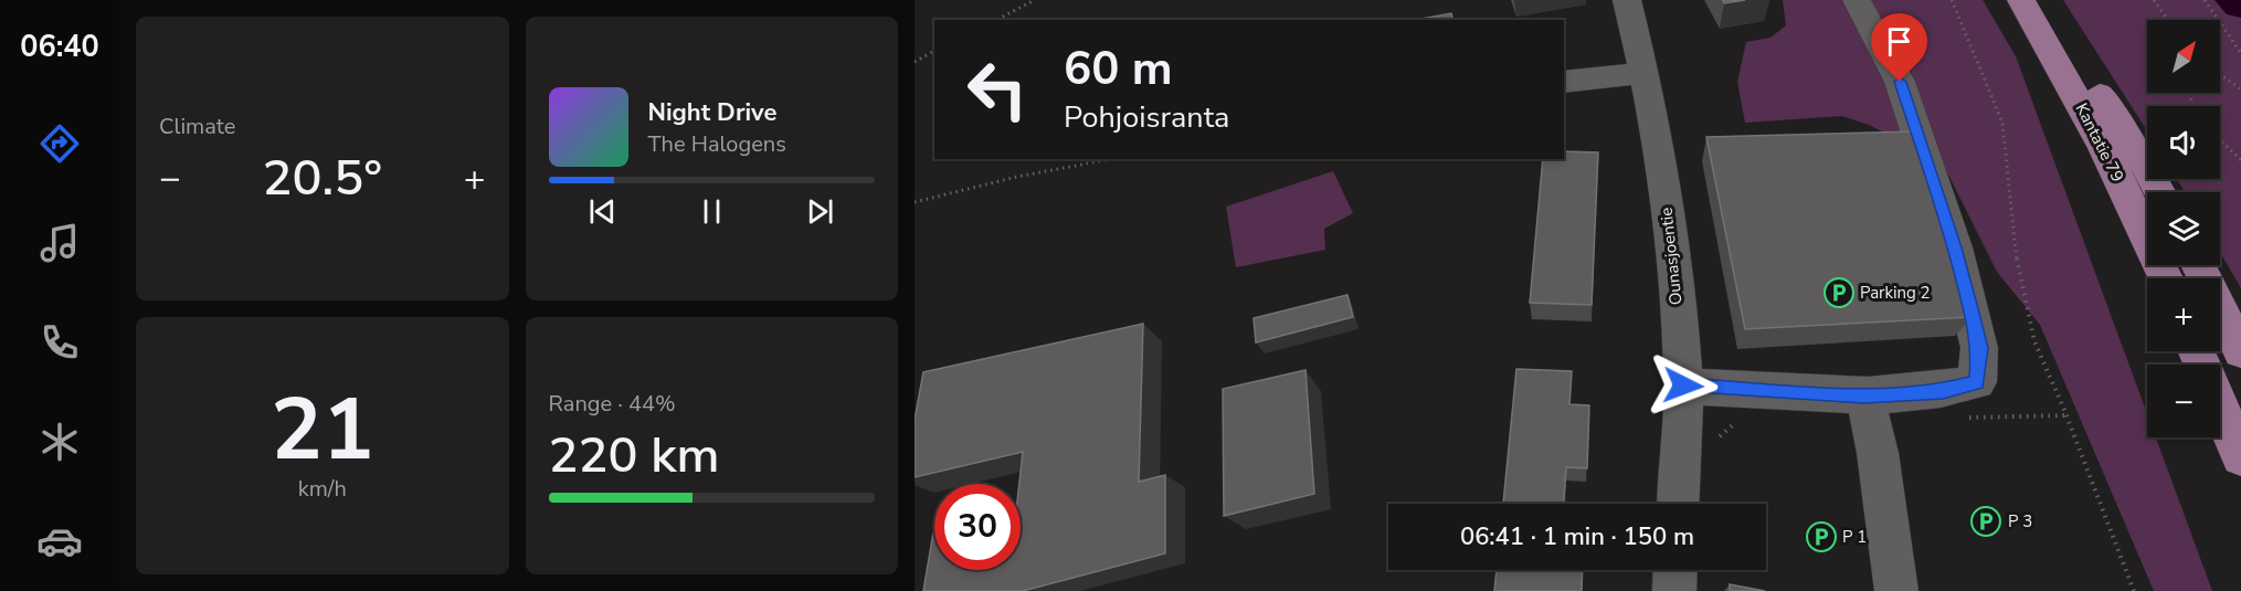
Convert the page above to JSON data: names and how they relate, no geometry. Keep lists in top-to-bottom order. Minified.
{"streets":{"main road":["Kantatie 79"],"street":["Ounasjoentie"]},"places":{"parking":["Parking 2","P 3","P 1"]},"north":"top right","page":{"tabs":"06:40","tile":["Climate",["21","km/h"],["Range · 44%","220 km"]],"map_buttons":["+","−"],"turn":["60 m","Pohjoisranta"],"song":["Night Drive","The Halogens"],"heat":["−","20.5°","+"],"limit":"30","trip":"06:41 · 1 min · 150 m"}}
